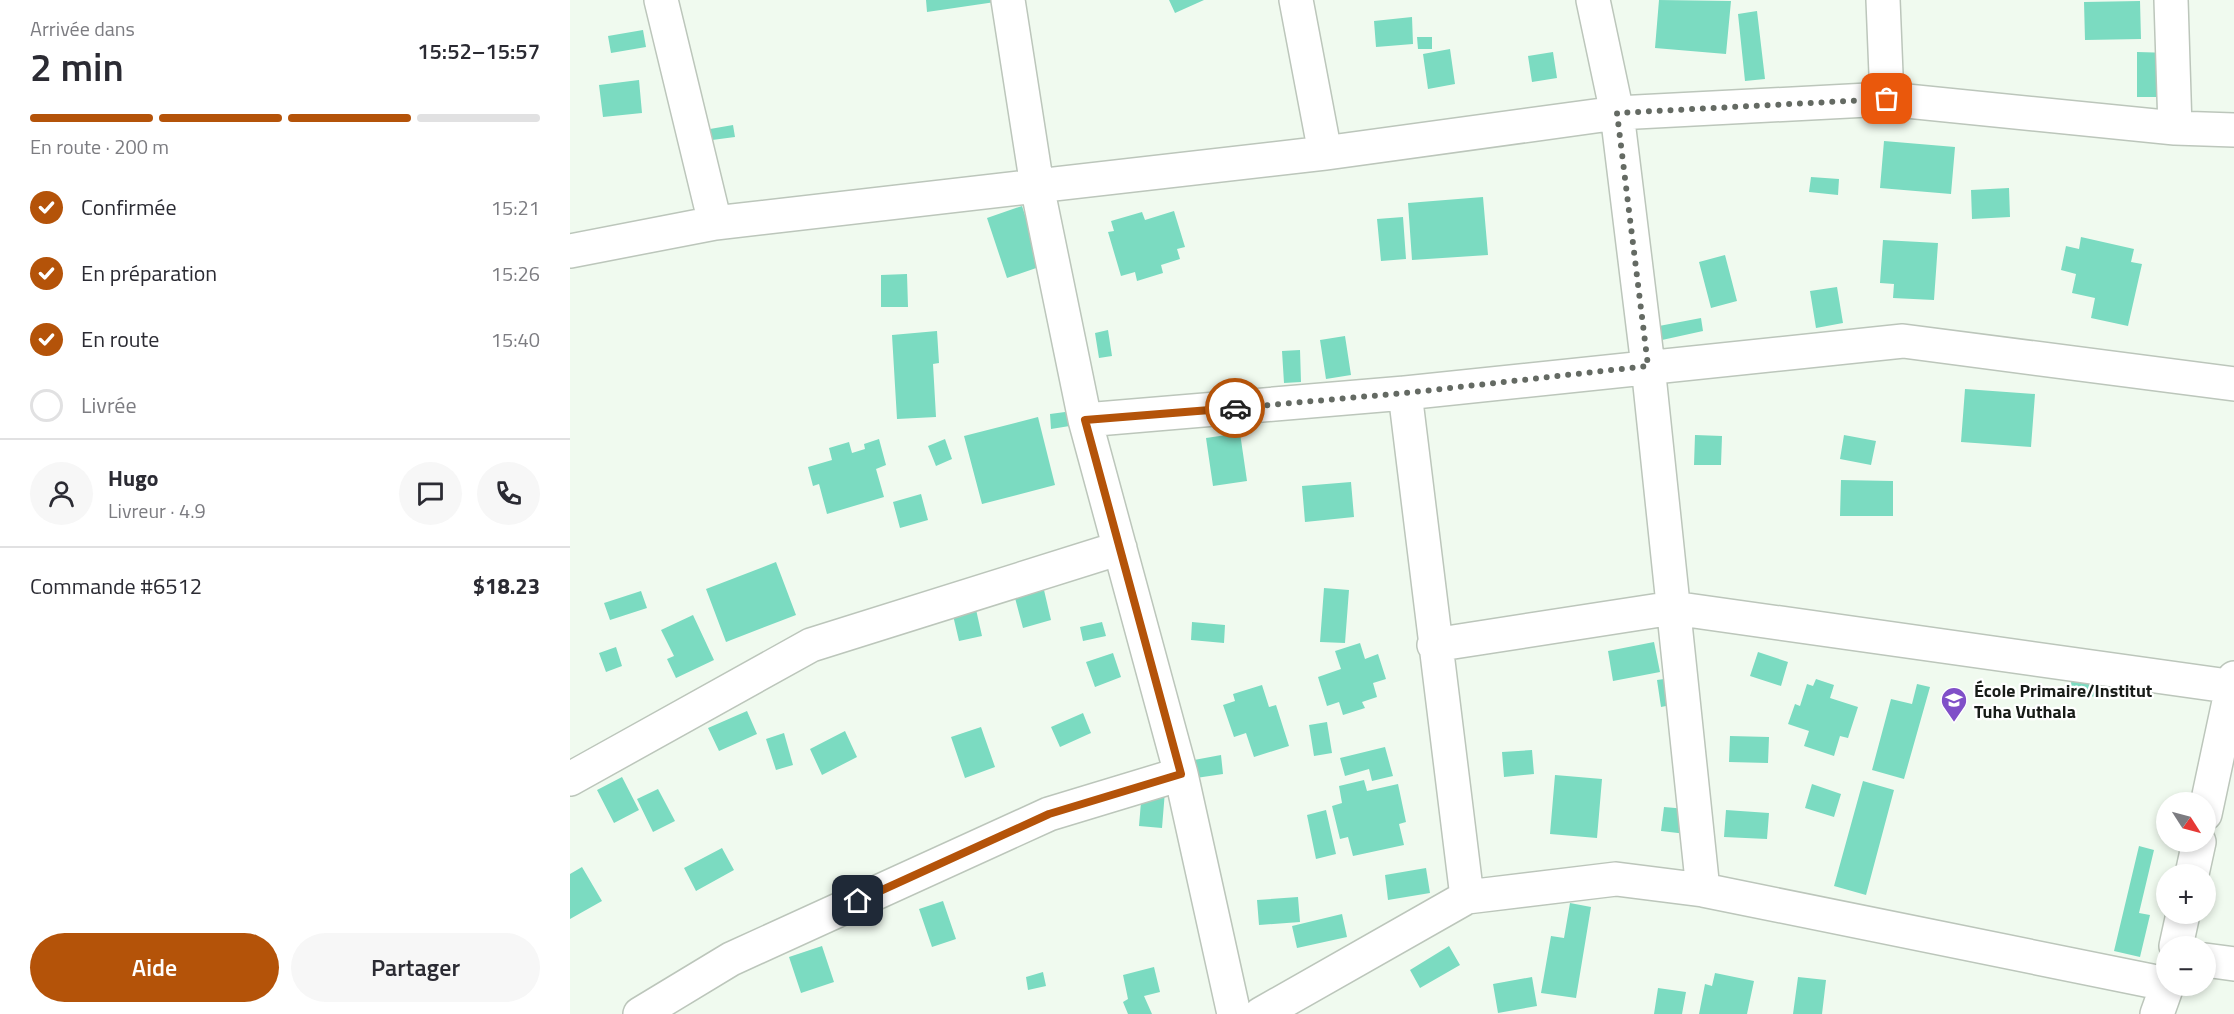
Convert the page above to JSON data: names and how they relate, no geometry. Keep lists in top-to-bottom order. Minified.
{"places":{"school or university":["École Primaire/Institut Tuha Vuthala"]},"north":"bottom right","page":{"heading":["2 min","Arrivée dans","15:52–15:57"],"panel":["Hugo","Livreur · 4.9","Commande #6512","$18.23"],"bar":"En route · 200 m","list":[["Confirmée","15:21"],["En préparation","15:26"],["En route","15:40"],"Livrée"],"map_buttons":["+","−"],"buttons":["Aide","Partager"]}}
